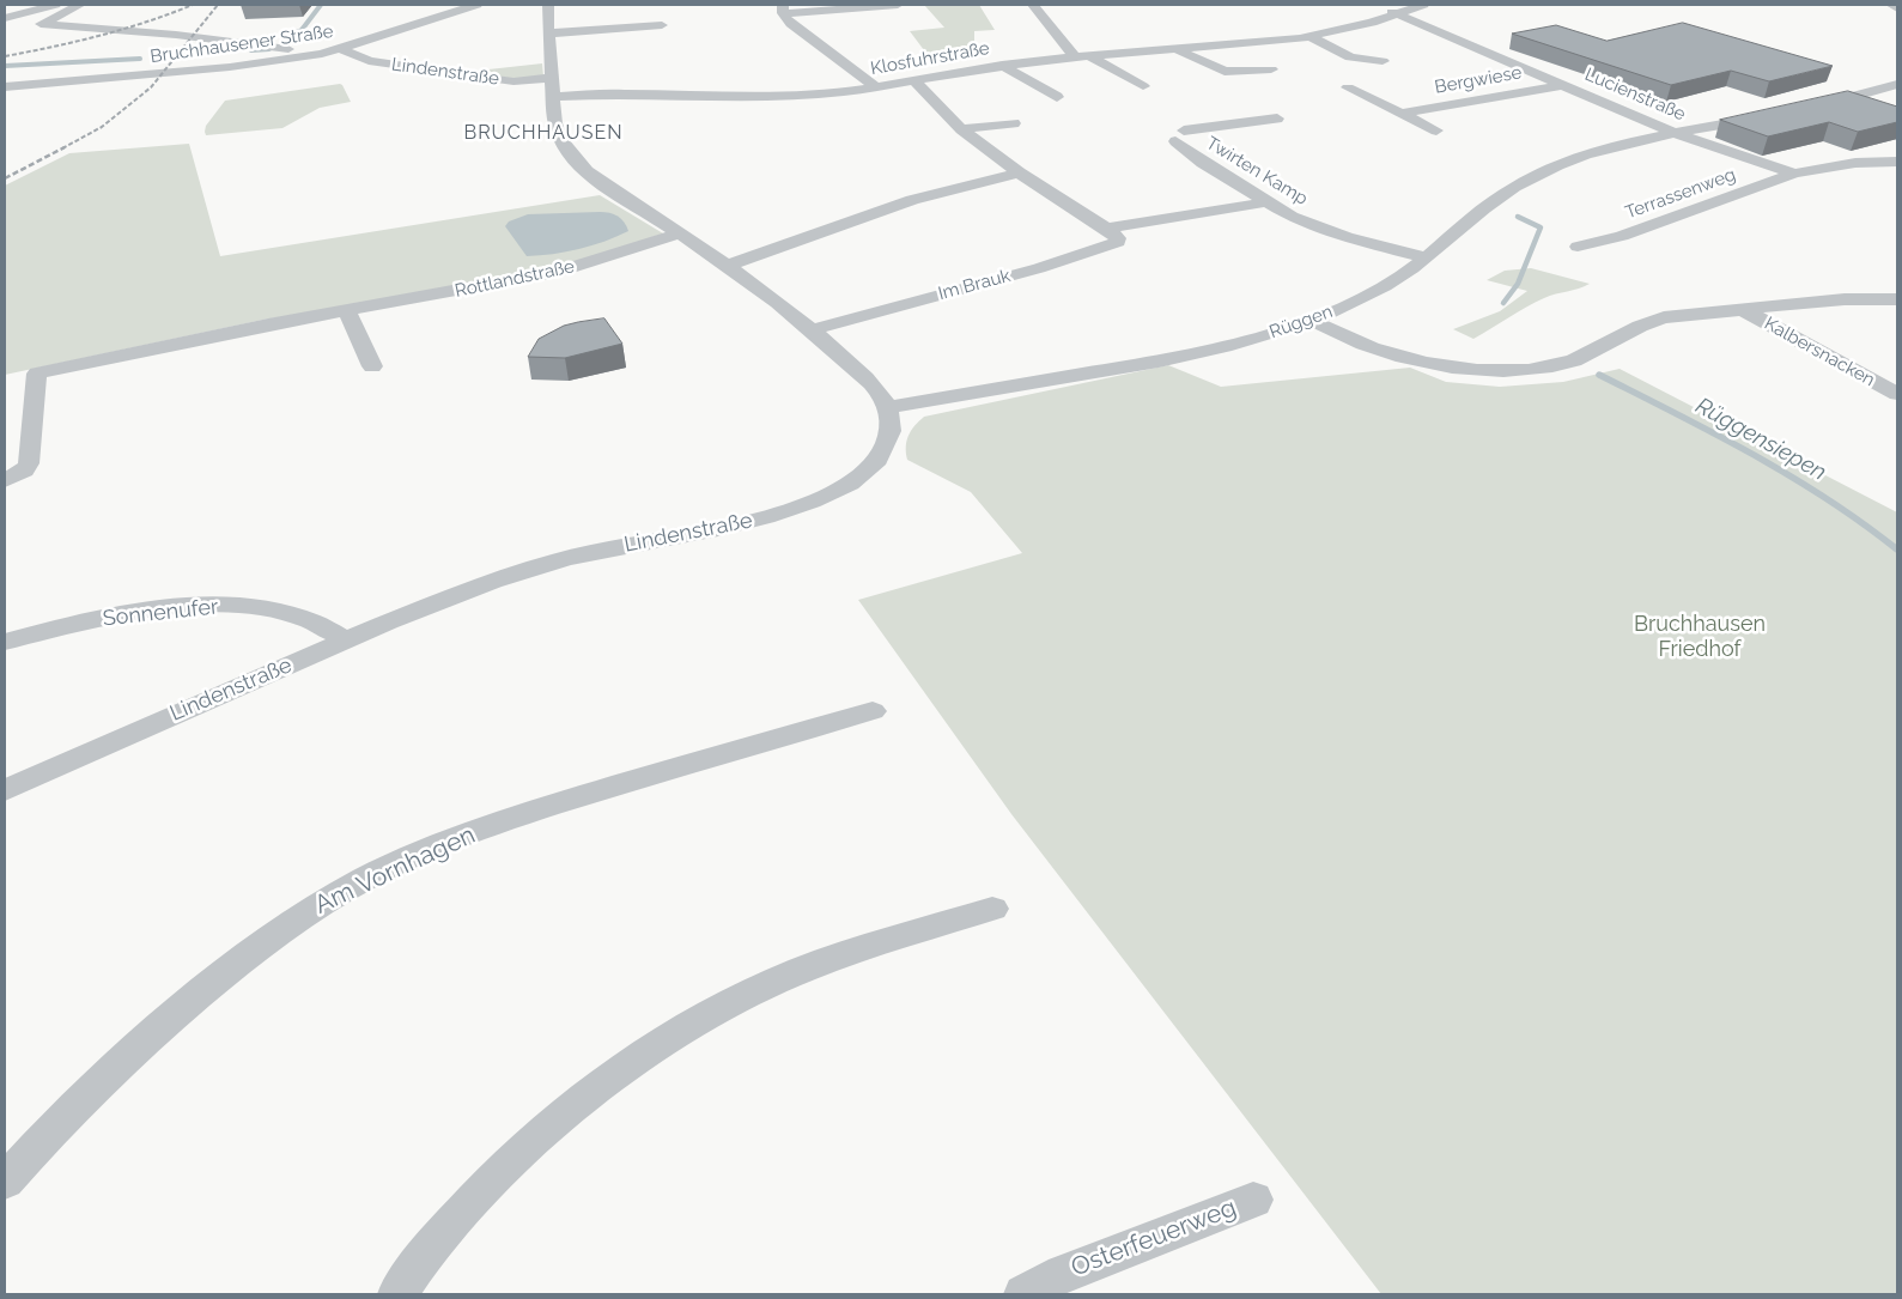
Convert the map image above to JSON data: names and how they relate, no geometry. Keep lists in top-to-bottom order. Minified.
{"streets":{"street":["Bruchhausener Straße","Klosfuhrstraße","Lindenstraße","Bergwiese","Lucienstraße","Twirten Kamp","Terrassenweg","Rottlandstraße","Im Brauk","Rüggen","Kalbersnacken","Sonnenufer","Am Vornhagen","Osterfeuerweg"]},"crossings":[["Bruchhausener Straße","Lindenstraße"],["Klosfuhrstraße","Lucienstraße"],["Lindenstraße","Rüggen"],["Lindenstraße","Sonnenufer"],["Bergwiese","Lucienstraße"],["Lucienstraße","Terrassenweg"],["Lucienstraße","Rüggen"],["Twirten Kamp","Rüggen"],["Rüggen","Kalbersnacken"]],"districts":["BRUCHHAUSEN"],"water":["Rüggensiepen"],"parks":["Bruchhausen Friedhof"]}
